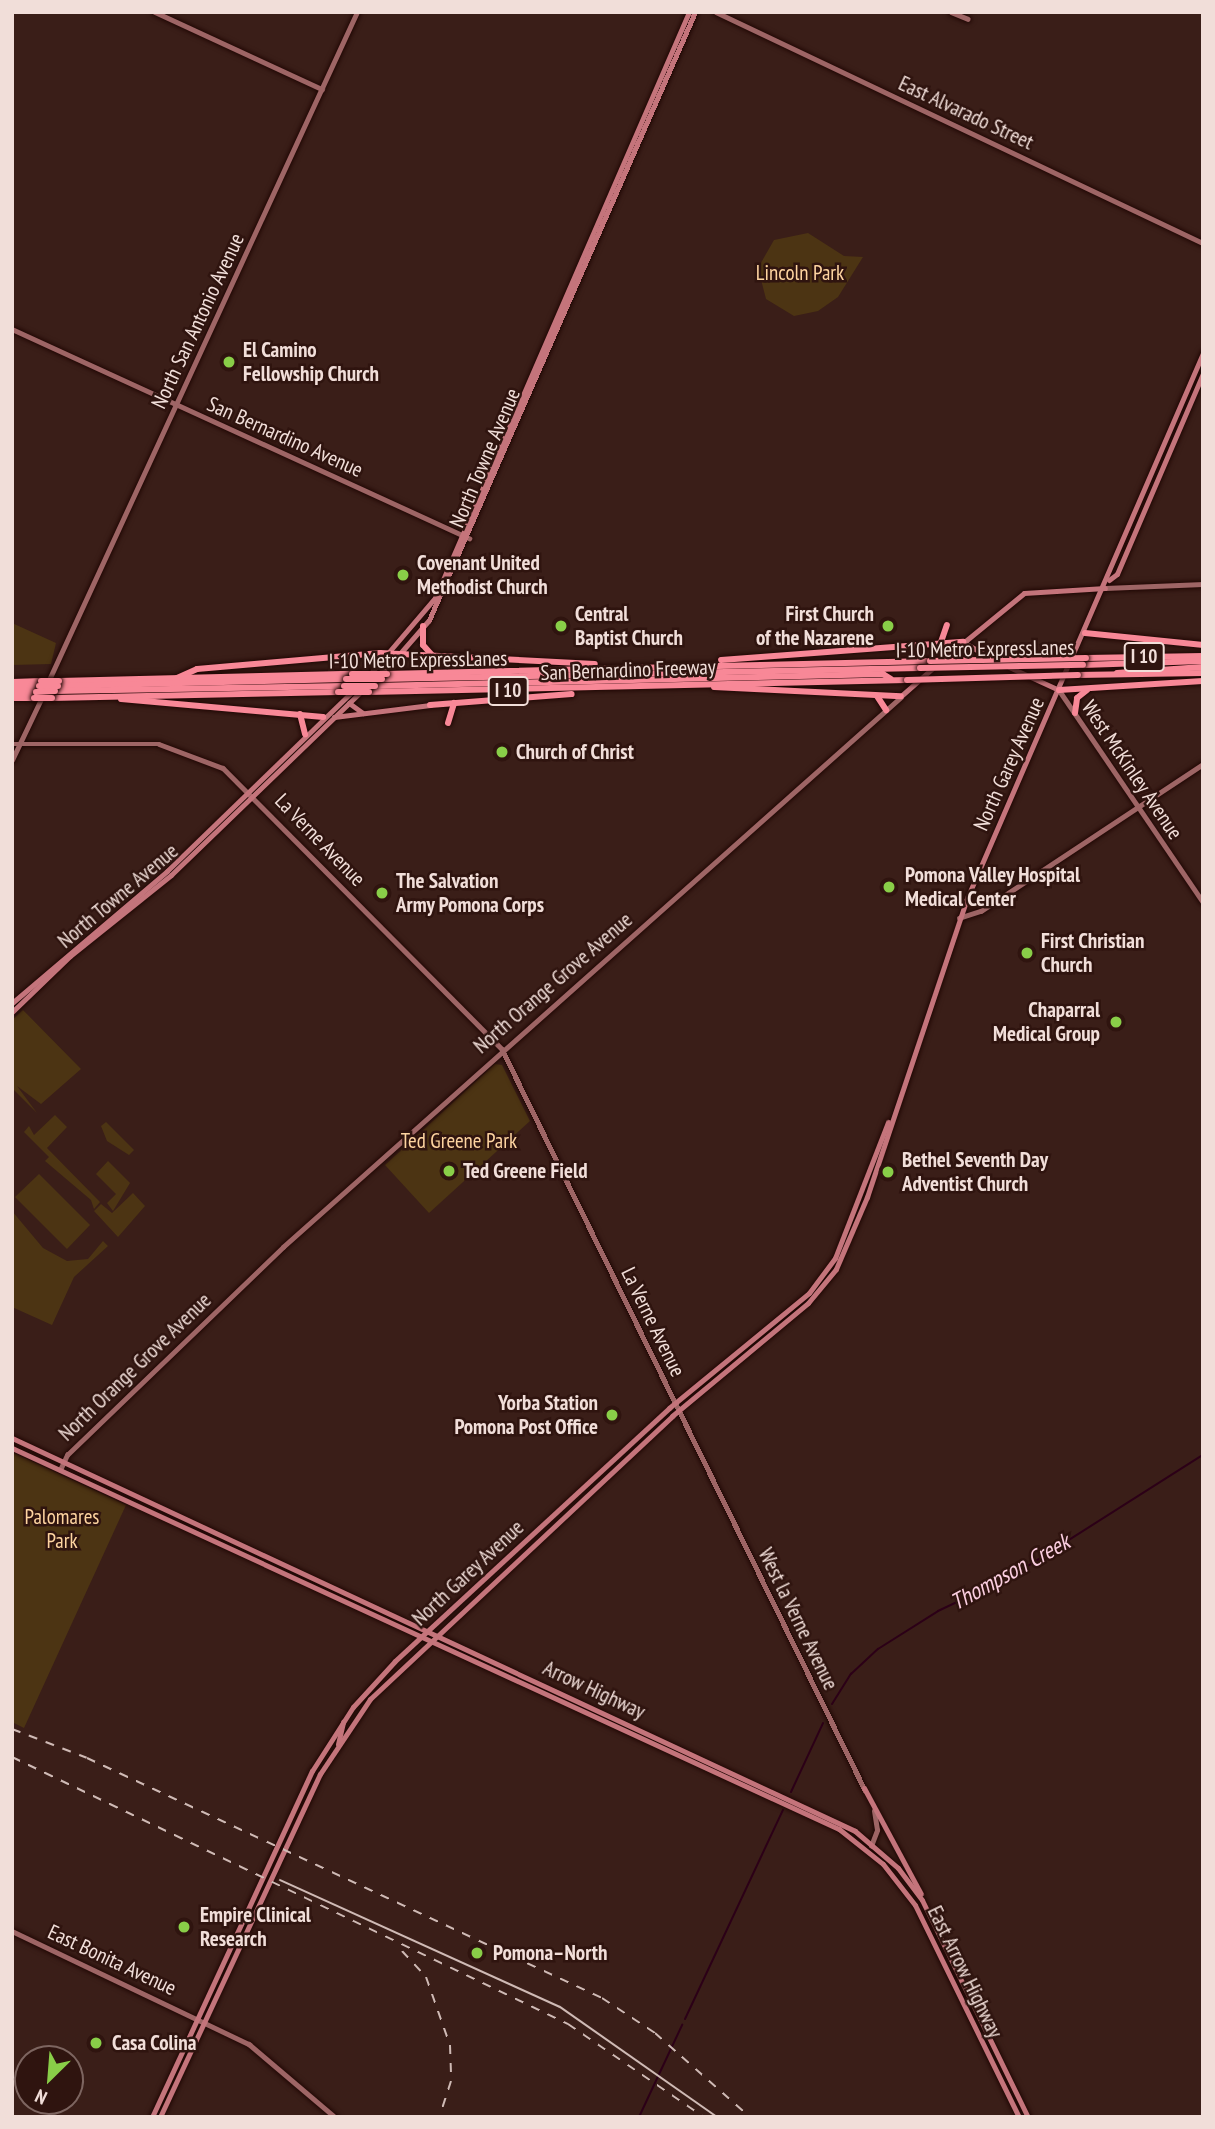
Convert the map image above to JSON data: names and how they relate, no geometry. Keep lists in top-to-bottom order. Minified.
{"streets":{"highway":["I-10 Metro ExpressLanes","I 10","San Bernardino Freeway"],"main road":["East Alvarado Street","North San Antonio Avenue","San Bernardino Avenue","North Towne Avenue","North Garey Avenue","West McKinley Avenue","La Verne Avenue","North Orange Grove Avenue","West la Verne Avenue","Arrow Highway","East Bonita Avenue","East Arrow Highway"]},"crossings":[["North San Antonio Avenue","San Bernardino Avenue"],["North San Antonio Avenue","La Verne Avenue"],["San Bernardino Avenue","North Towne Avenue"],["North Towne Avenue","La Verne Avenue"],["I-10 Metro ExpressLanes","San Bernardino Freeway"],["North Garey Avenue","West McKinley Avenue"],["North Garey Avenue","La Verne Avenue"],["North Garey Avenue","North Orange Grove Avenue"],["North Garey Avenue","West la Verne Avenue"],["North Garey Avenue","Arrow Highway"],["North Garey Avenue","East Bonita Avenue"],["La Verne Avenue","North Orange Grove Avenue"],["La Verne Avenue","West la Verne Avenue"],["North Orange Grove Avenue","Arrow Highway"],["West la Verne Avenue","Arrow Highway"],["West la Verne Avenue","East Arrow Highway"],["Arrow Highway","East Arrow Highway"]],"water":["Thompson Creek"],"parks":["Lincoln Park","Ted Greene Park","Palomares Park"],"places":["El Camino Fellowship Church","Covenant United Methodist Church","Central Baptist Church","First Church of the Nazarene","Church of Christ","Pomona Valley Hospital Medical Center","The Salvation Army Pomona Corps","First Christian Church","Chaparral Medical Group","Ted Greene Field","Bethel Seventh Day Adventist Church","Yorba Station Pomona Post Office","Empire Clinical Research","Pomona–North","Casa Colina"],"north":"bottom left"}
